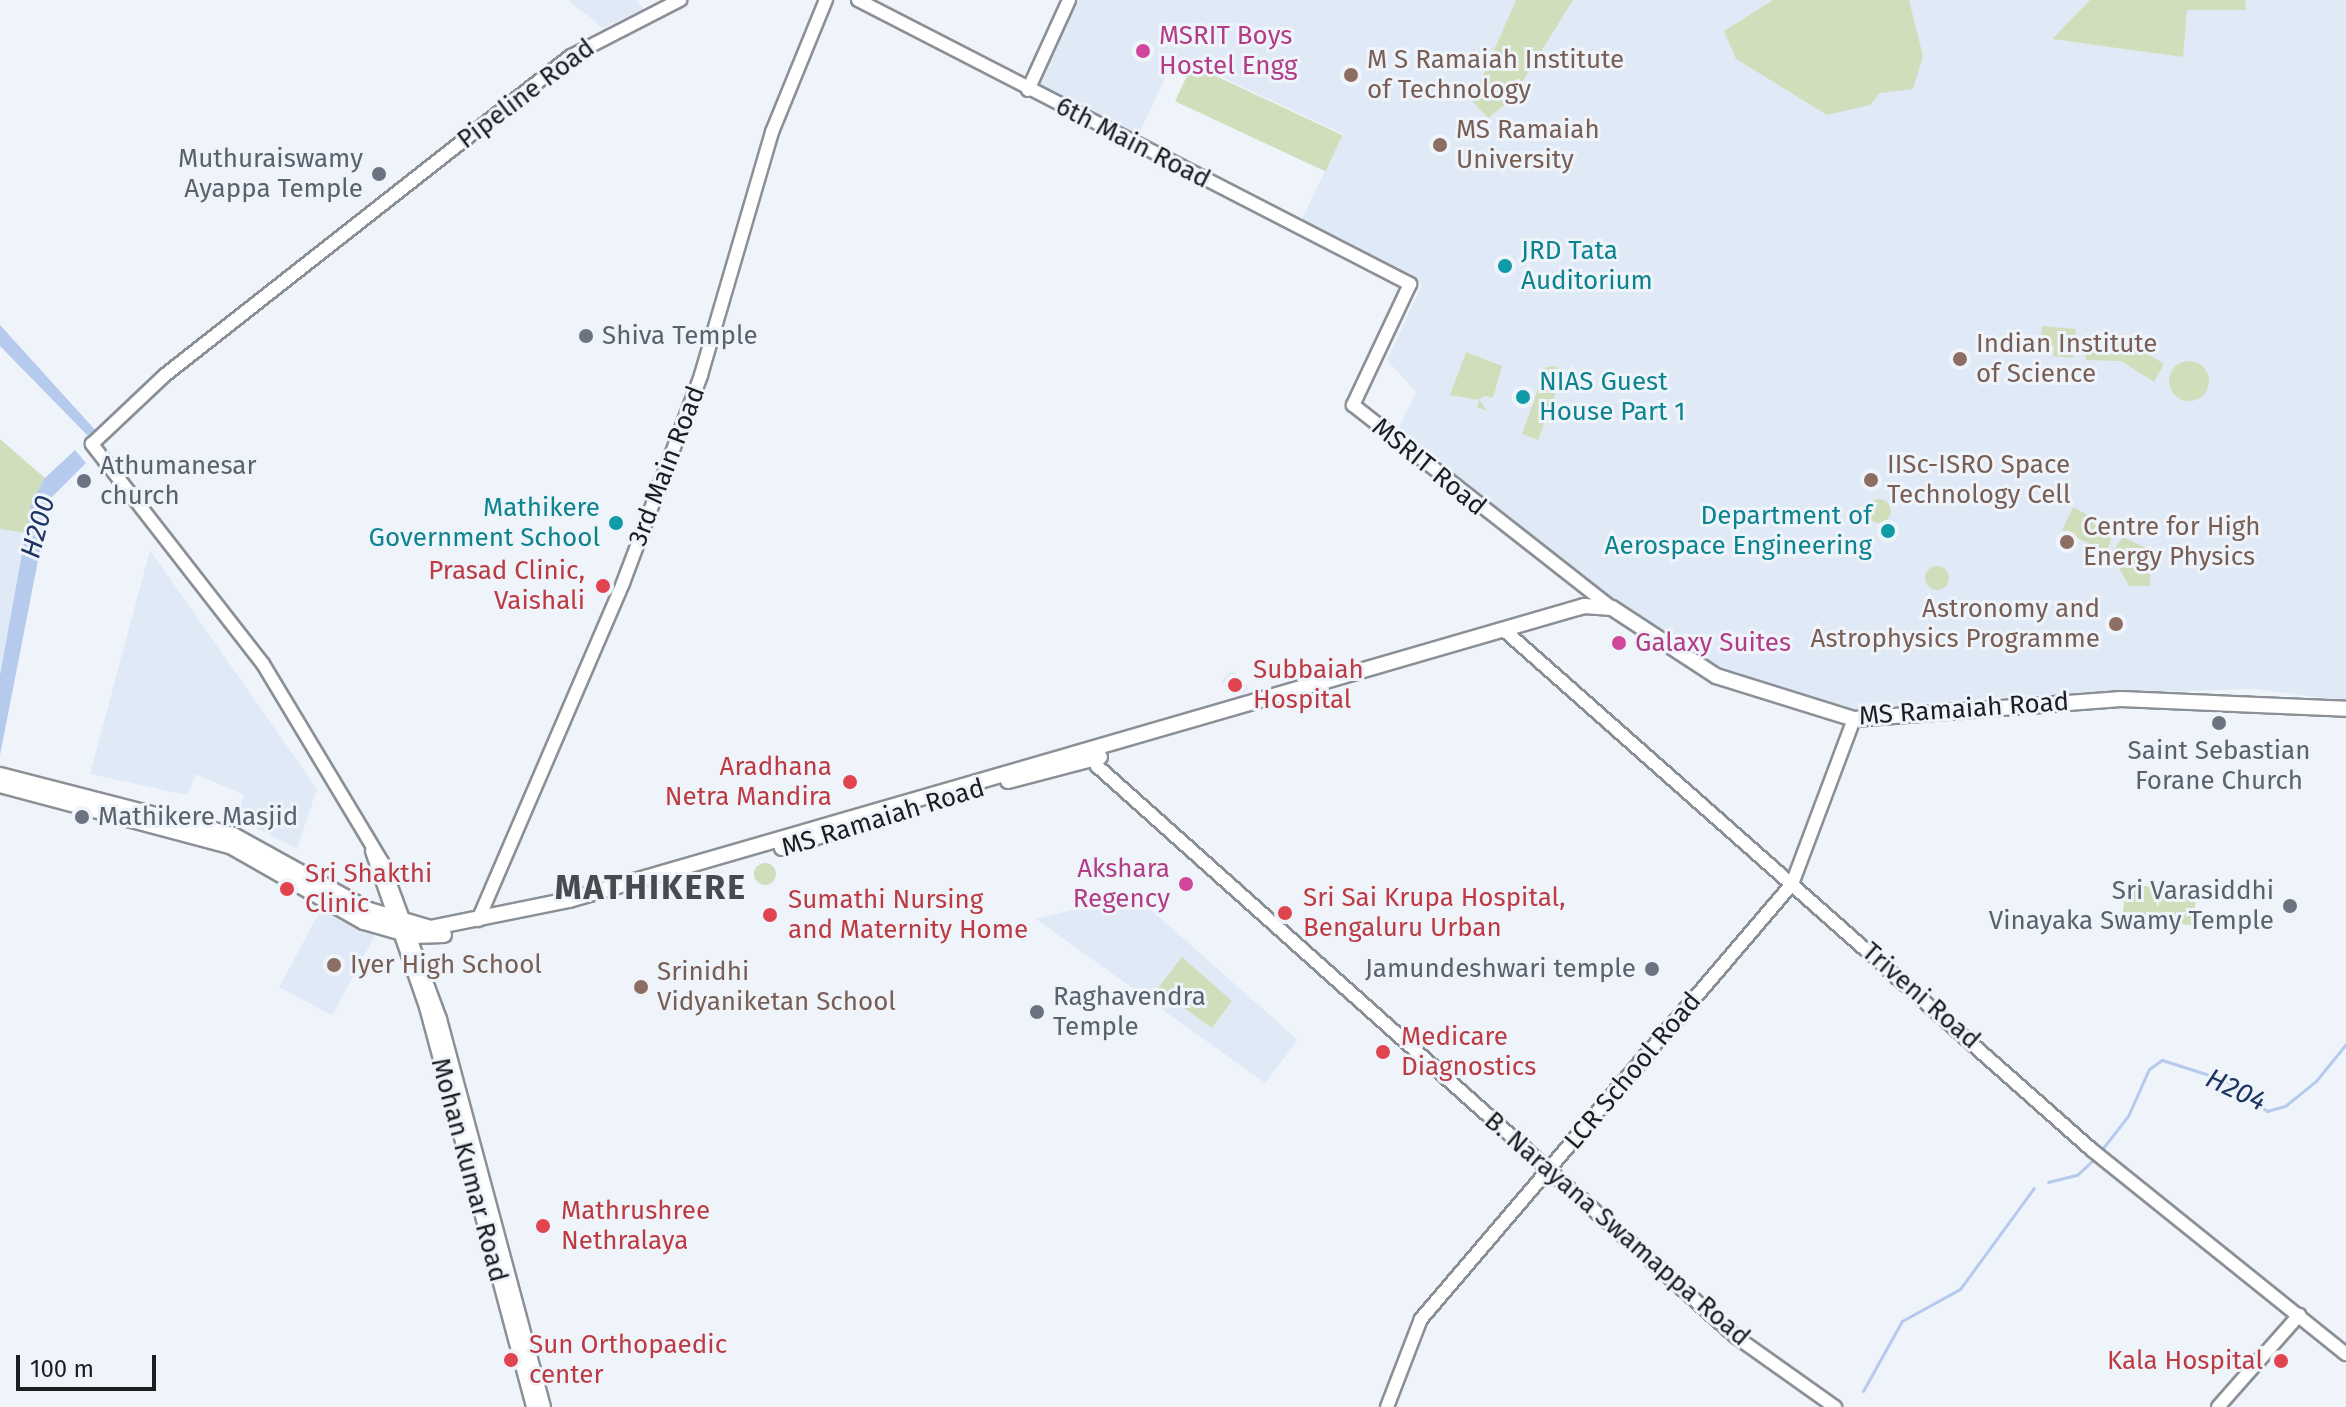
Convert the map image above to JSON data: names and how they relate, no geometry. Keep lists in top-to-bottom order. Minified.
{"streets":{"main road":["MS Ramaiah Road"],"street":["Pipeline Road","6th Main Road","3rd Main Road","MSRIT Road","Triveni Road","LCR School Road","Mohan Kumar Road","B. Narayana Swamappa Road"]},"crossings":[["Pipeline Road","MS Ramaiah Road"],["Pipeline Road","Mohan Kumar Road"],["6th Main Road","MSRIT Road"],["3rd Main Road","MS Ramaiah Road"],["MSRIT Road","MS Ramaiah Road"],["MS Ramaiah Road","Triveni Road"],["MS Ramaiah Road","LCR School Road"],["MS Ramaiah Road","Mohan Kumar Road"],["MS Ramaiah Road","B. Narayana Swamappa Road"],["Triveni Road","LCR School Road"],["LCR School Road","B. Narayana Swamappa Road"]],"districts":["MATHIKERE"],"water":["H200","H204"],"places":["MSRIT Boys Hostel Engg","M S Ramaiah Institute of Technology","MS Ramaiah University","Muthuraiswamy Ayappa Temple","JRD Tata Auditorium","Shiva Temple","Indian Institute of Science","NIAS Guest House Part 1","IISc-ISRO Space Technology Cell","Athumanesar church","Mathikere Government School","Department of Aerospace Engineering","Centre for High Energy Physics","Prasad Clinic, Vaishali","Astronomy and Astrophysics Programme","Galaxy Suites","Subbaiah Hospital","Saint Sebastian Forane Church","Aradhana Netra Mandira","Mathikere Masjid","Akshara Regency","Sri Shakthi Clinic","Sri Varasiddhi Vinayaka Swamy Temple","Sri Sai Krupa Hospital, Bengaluru Urban","Sumathi Nursing and Maternity Home","Iyer High School","Jamundeshwari temple","Srinidhi Vidyaniketan School","Raghavendra Temple","Medicare Diagnostics","Mathrushree Nethralaya","Sun Orthopaedic center","Kala Hospital"],"scale_bar":"100 m"}
